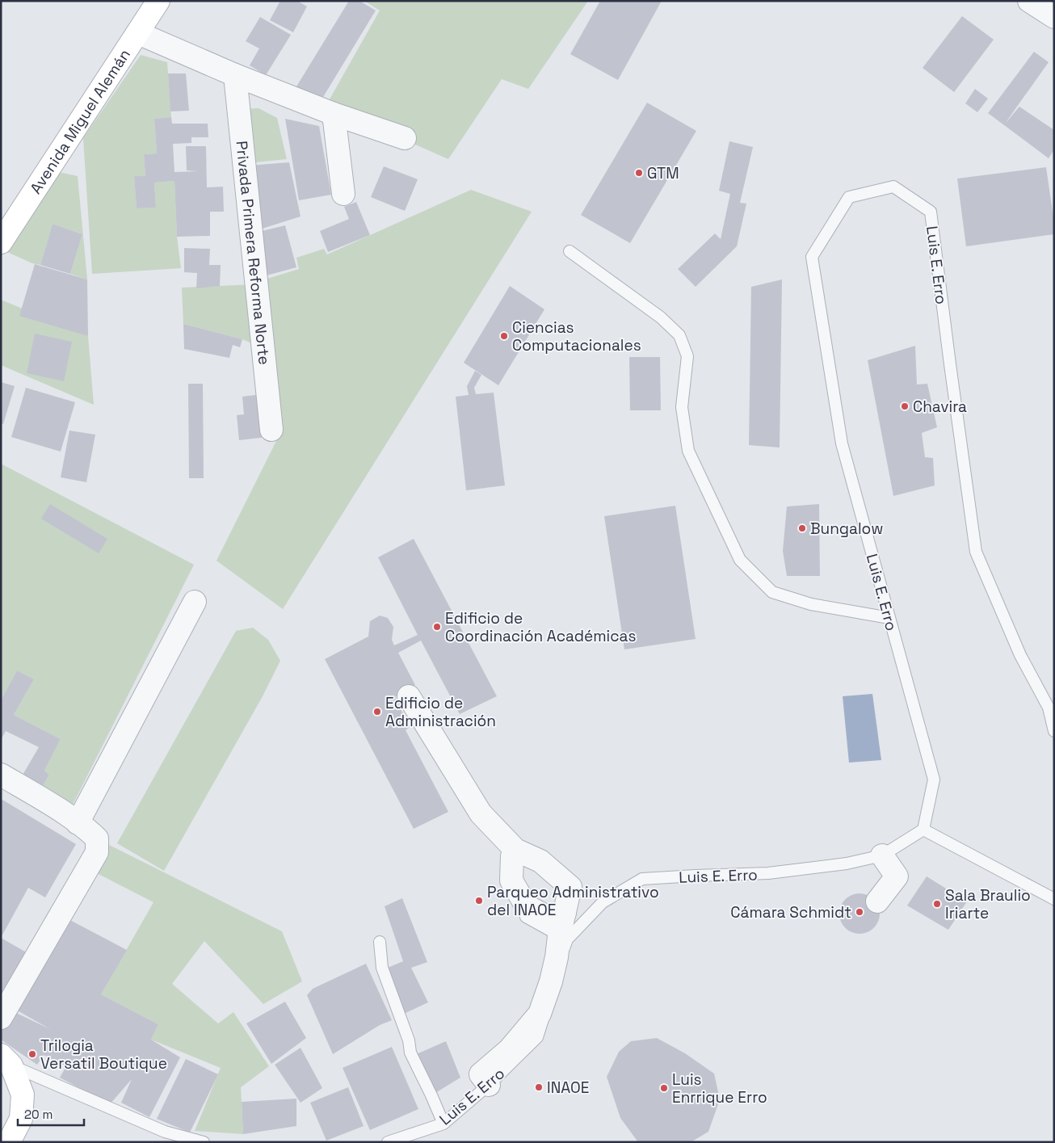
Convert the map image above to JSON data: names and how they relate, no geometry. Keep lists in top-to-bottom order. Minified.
{"streets":{"main road":["Avenida Miguel Alemán"],"street":["Privada Primera Reforma Norte"],"lane":["Luis E. Erro"]},"places":["GTM","Ciencias Computacionales","Chavira","Bungalow","Edificio de Coordinación Académicas","Edificio de Administración","Parqueo Administrativo del INAOE","Sala Braulio Iriarte","Cámara Schmidt","Trilogia Versatil Boutique","INAOE","Luis Enrrique Erro"],"scale_bar":"20 m"}
